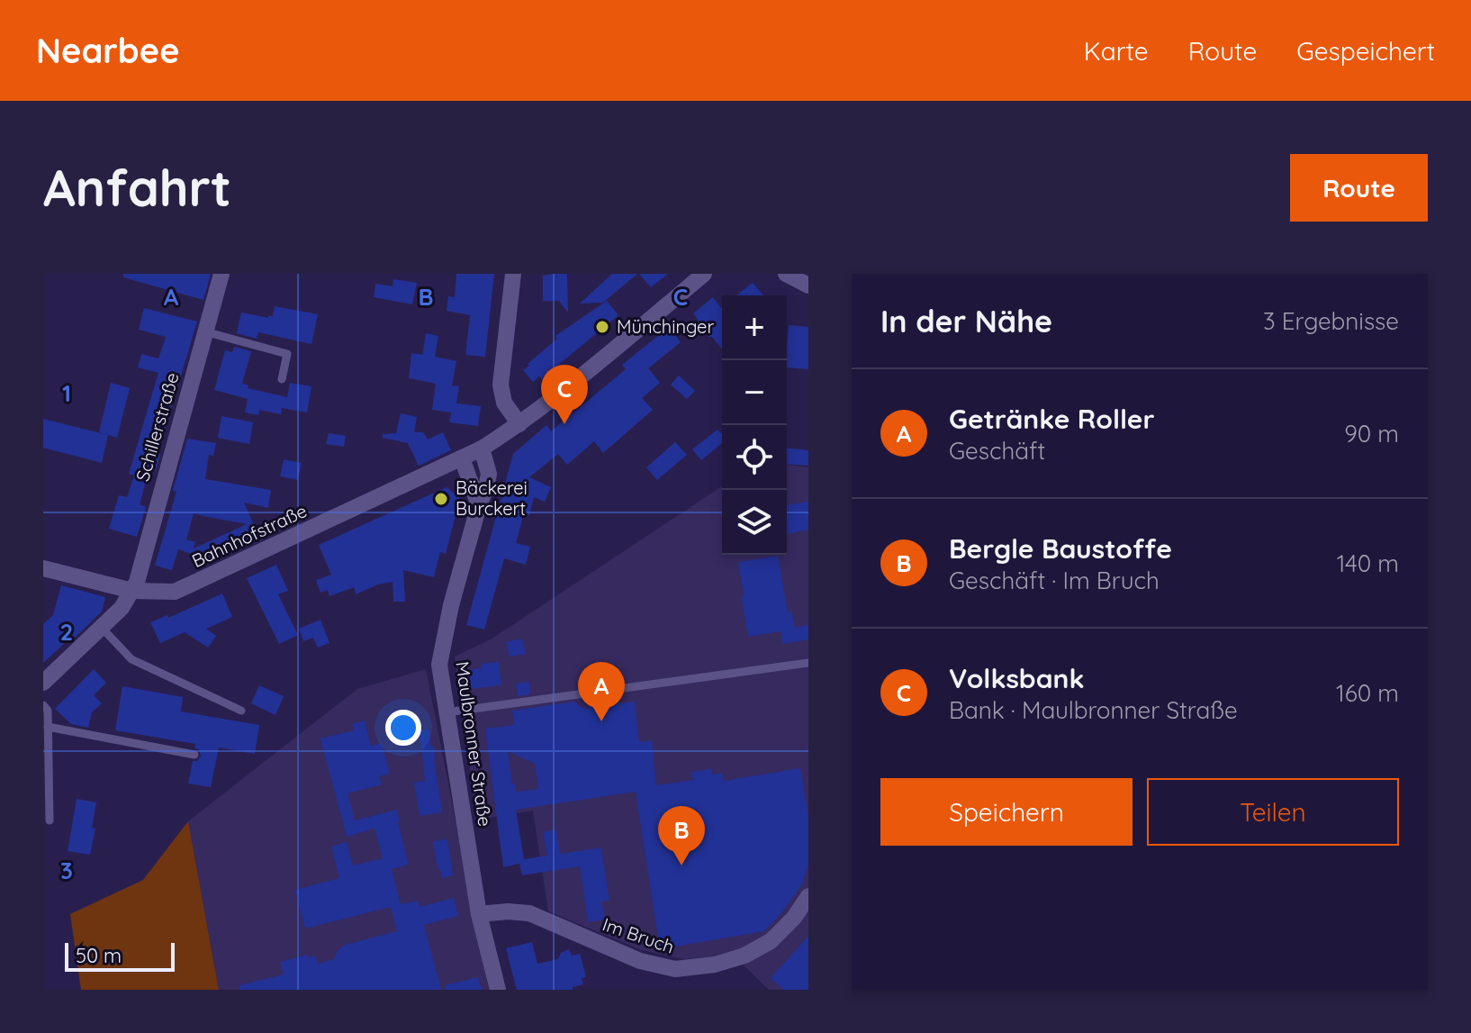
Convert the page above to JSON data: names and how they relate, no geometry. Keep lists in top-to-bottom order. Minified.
{"streets":{"street":["Schillerstraße","Bahnhofstraße","Maulbronner Straße","Im Bruch"]},"crossings":[["Schillerstraße","Bahnhofstraße"],["Maulbronner Straße","Im Bruch"]],"places":["Münchinger","Bäckerei Burckert"],"scale_bar":"50 m","page":{"header":"Nearbee","nav":["Karte","Route","Gespeichert"],"buttons":["Route",["Speichern","Teilen"]],"title":"Anfahrt","heading":["In der Nähe","3 Ergebnisse"],"map_buttons":["+","−"],"pins":["C","A","B"],"list":[{"mark":"A","name":"Getränke Roller","note":"Geschäft","value":"90 m"},{"mark":"B","name":"Bergle Baustoffe","note":"Geschäft · Im Bruch","value":"140 m"},{"mark":"C","name":"Volksbank","note":"Bank · Maulbronner Straße","value":"160 m"}],"scale":"50 m"},"grid":{"columns":["A","B","C"],"rows":["1","2","3"]}}
